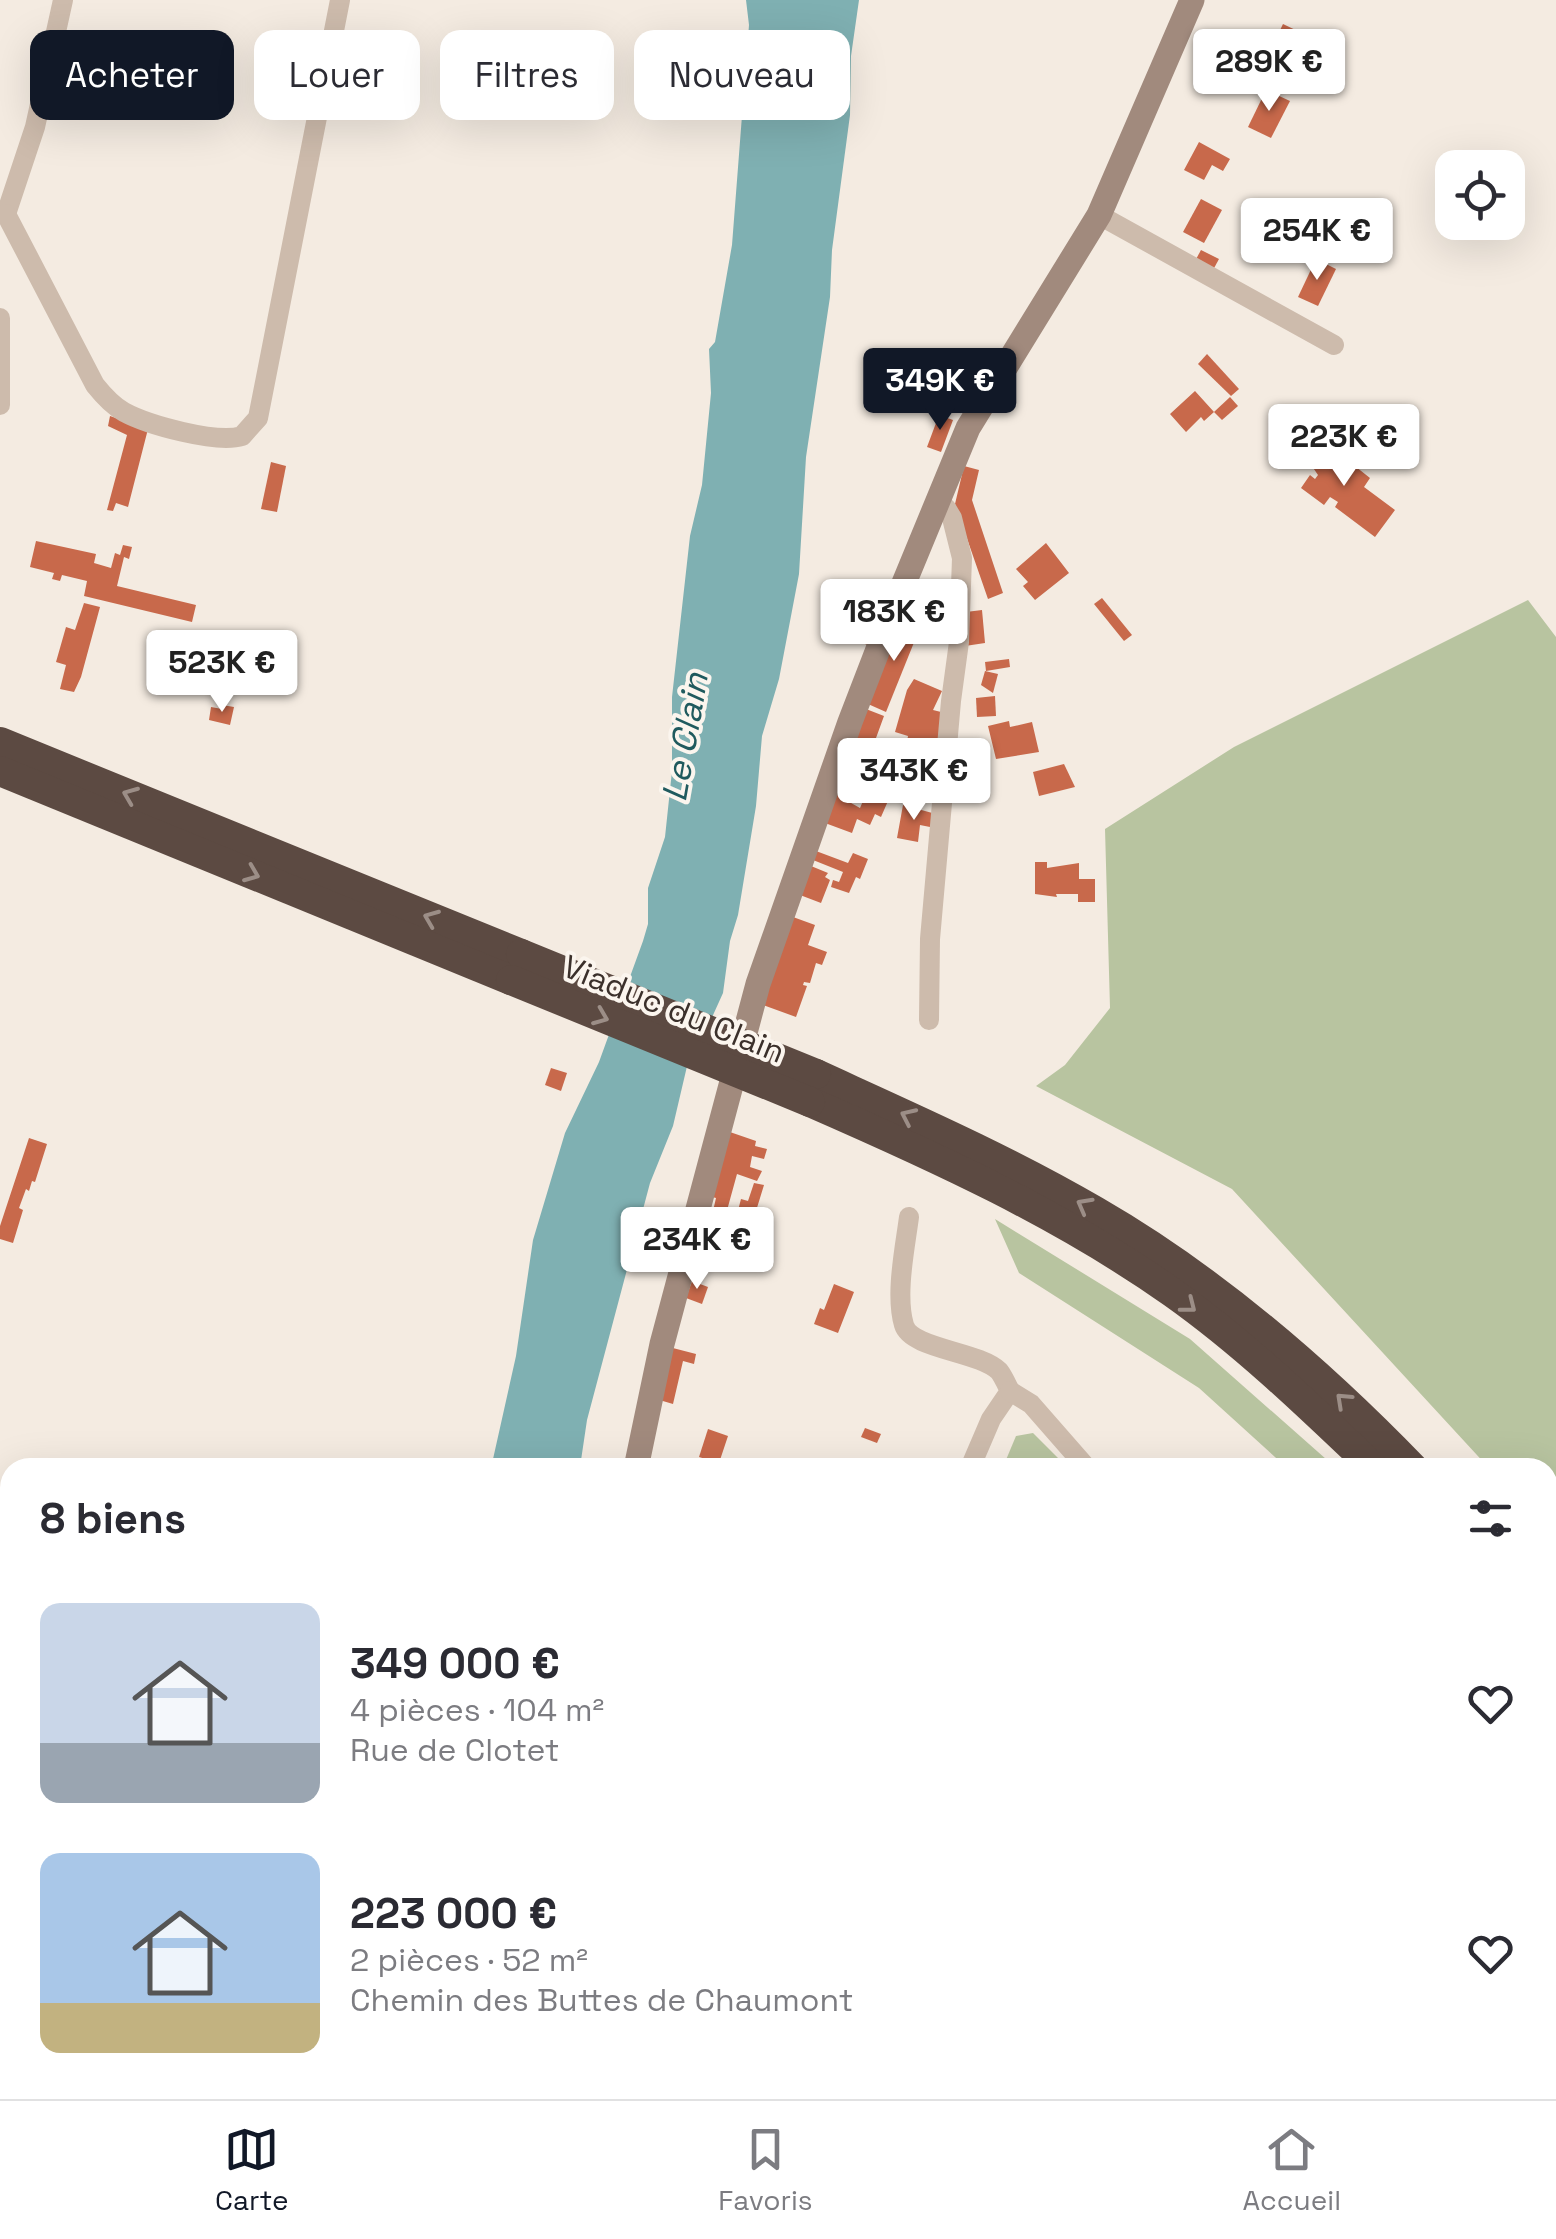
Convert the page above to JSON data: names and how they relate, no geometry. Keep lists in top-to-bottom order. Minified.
{"streets":{"highway":["Viaduc du Clain"]},"water":["Le Clain"],"page":{"price":["289K €","254K €","349K €","223K €","183K €","523K €","343K €","234K €"],"chip":["Acheter","Louer","Filtres","Nouveau"],"heading":"8 biens","list":[{"name":"349 000 €","note":"4 pièces · 104 m² · Rue de Clotet"},{"name":"223 000 €","note":"2 pièces · 52 m² · Chemin des Buttes de Chaumont"}],"tabs":["Carte","Favoris","Accueil"]}}
